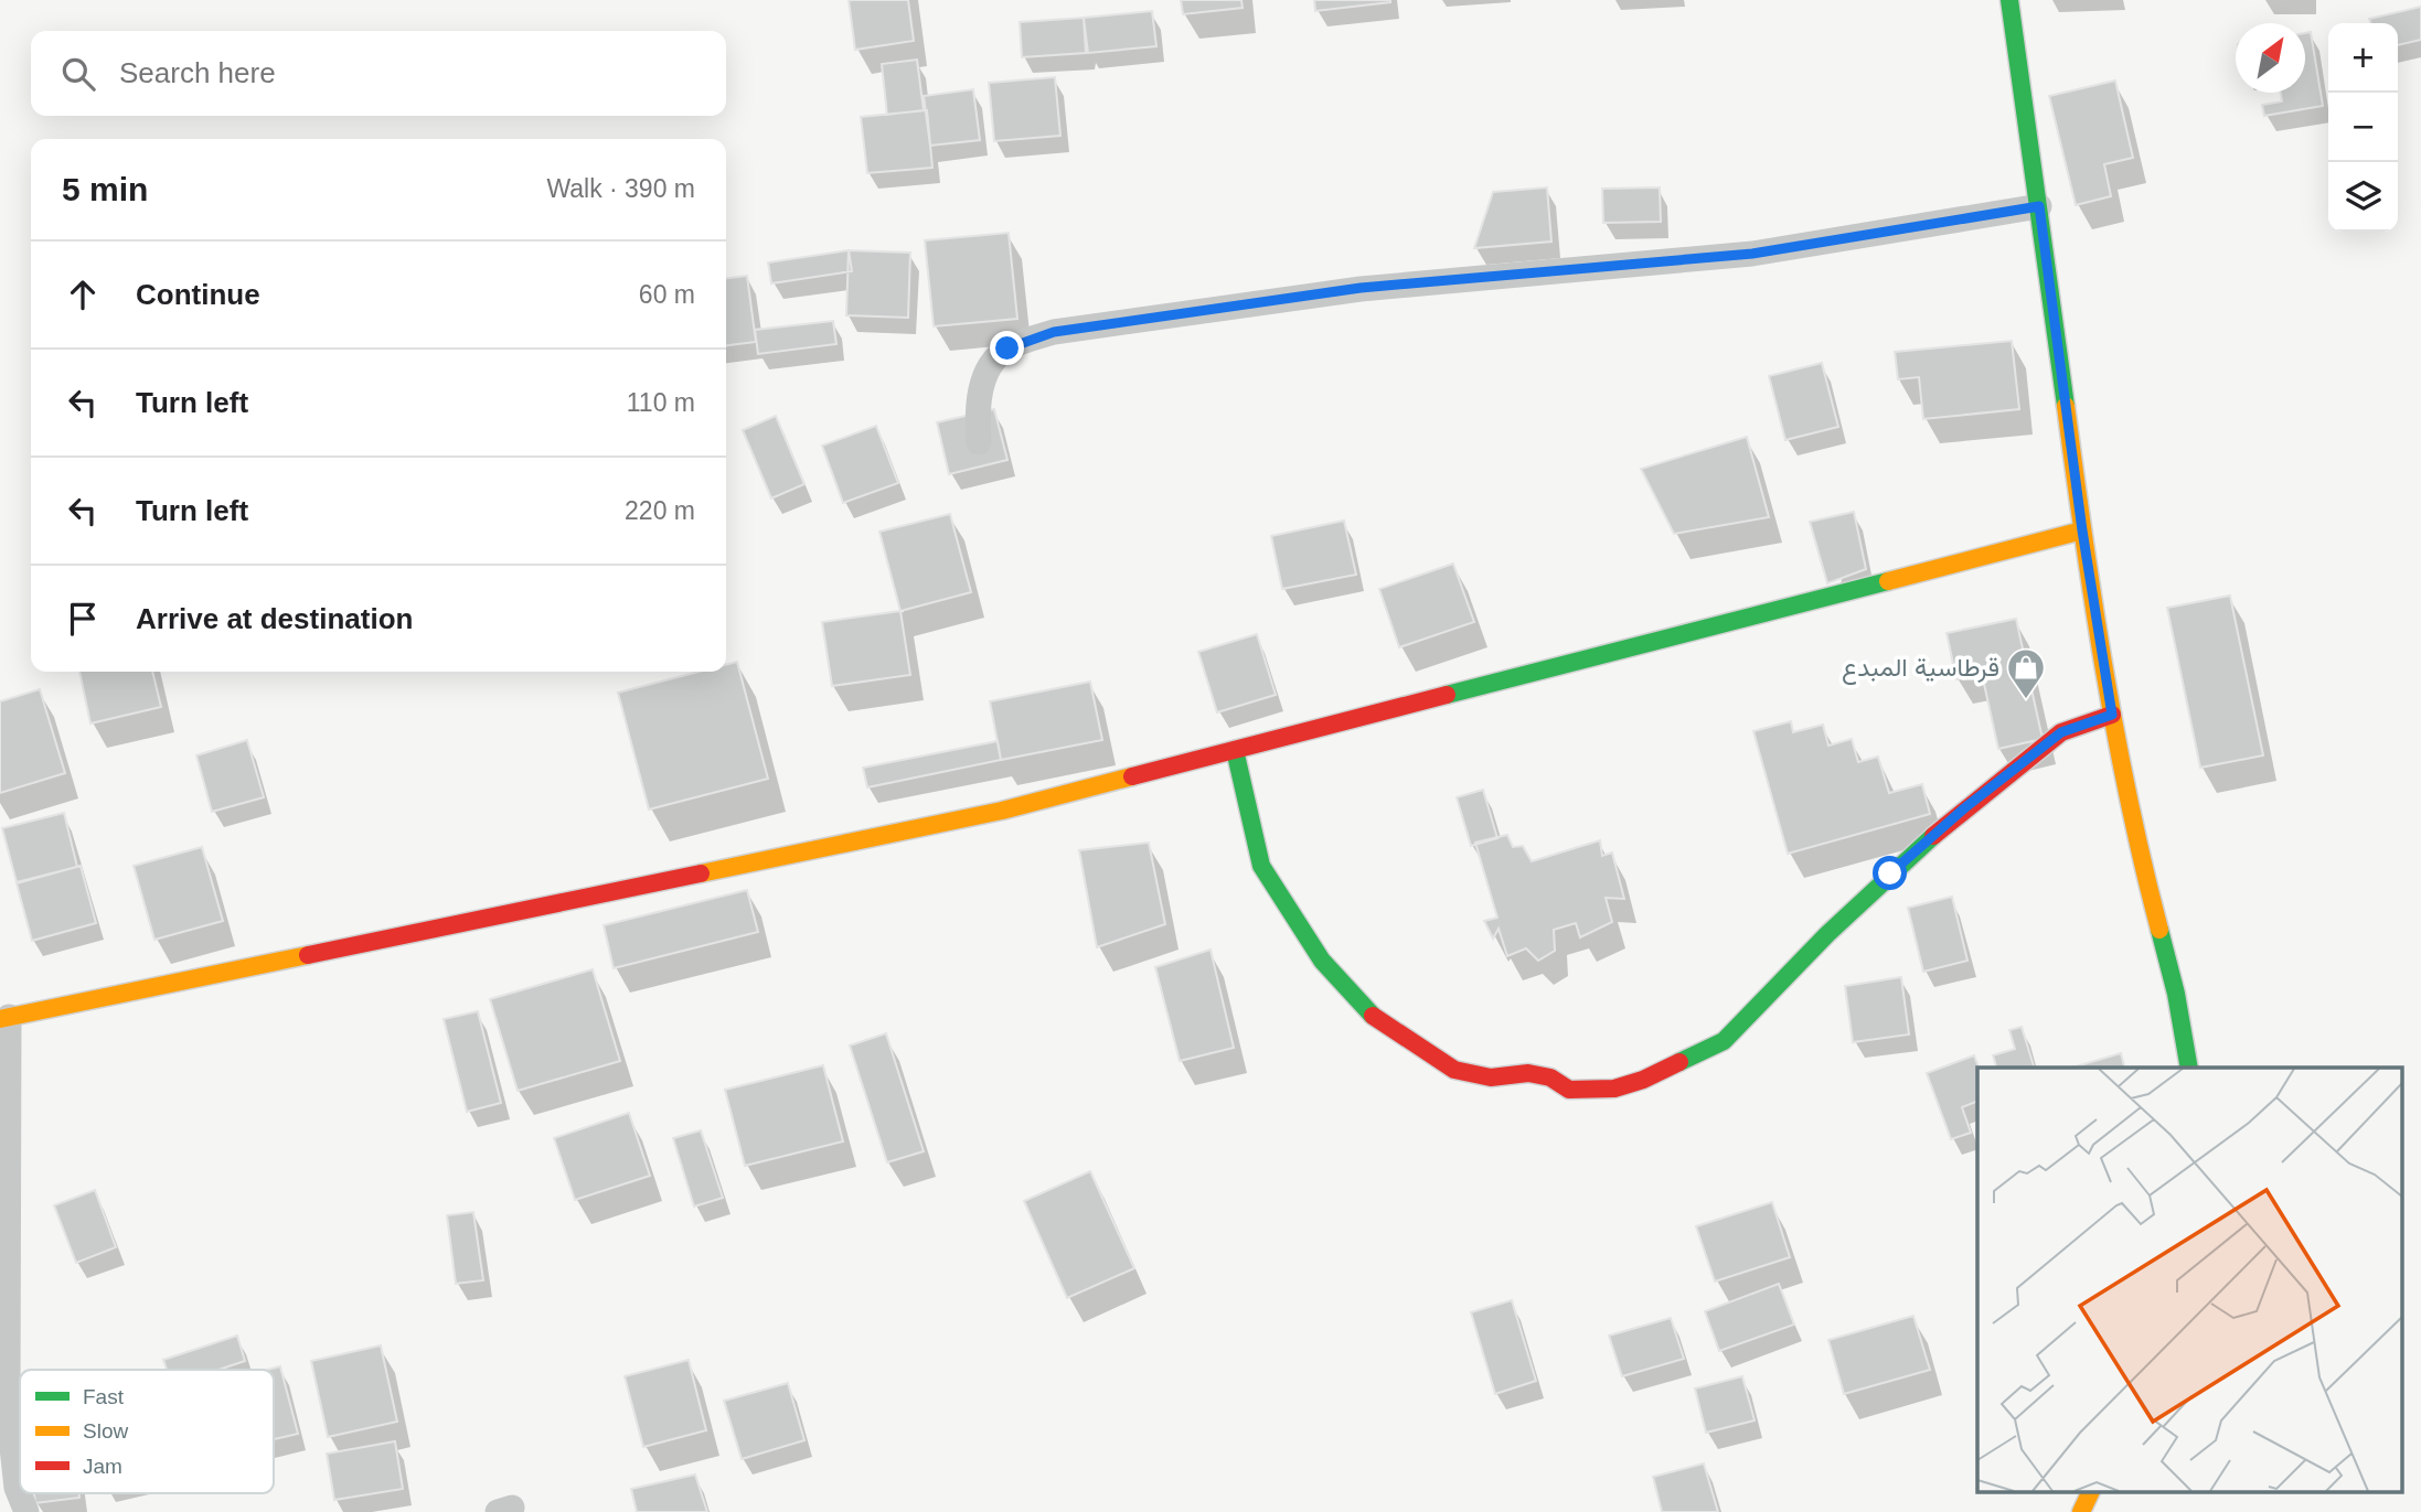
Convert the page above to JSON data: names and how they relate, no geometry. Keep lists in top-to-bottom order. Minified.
{"places":{"shop":["قرطاسية المبدع"]},"legend":["Fast","Slow","Jam"],"north":"top right","page":{"map_buttons":["+","−"],"search":"Search here","heading":["5 min","Walk · 390 m"],"list":[["Continue","60 m"],["Turn left","110 m"],["Turn left","220 m"],"Arrive at destination"]}}
